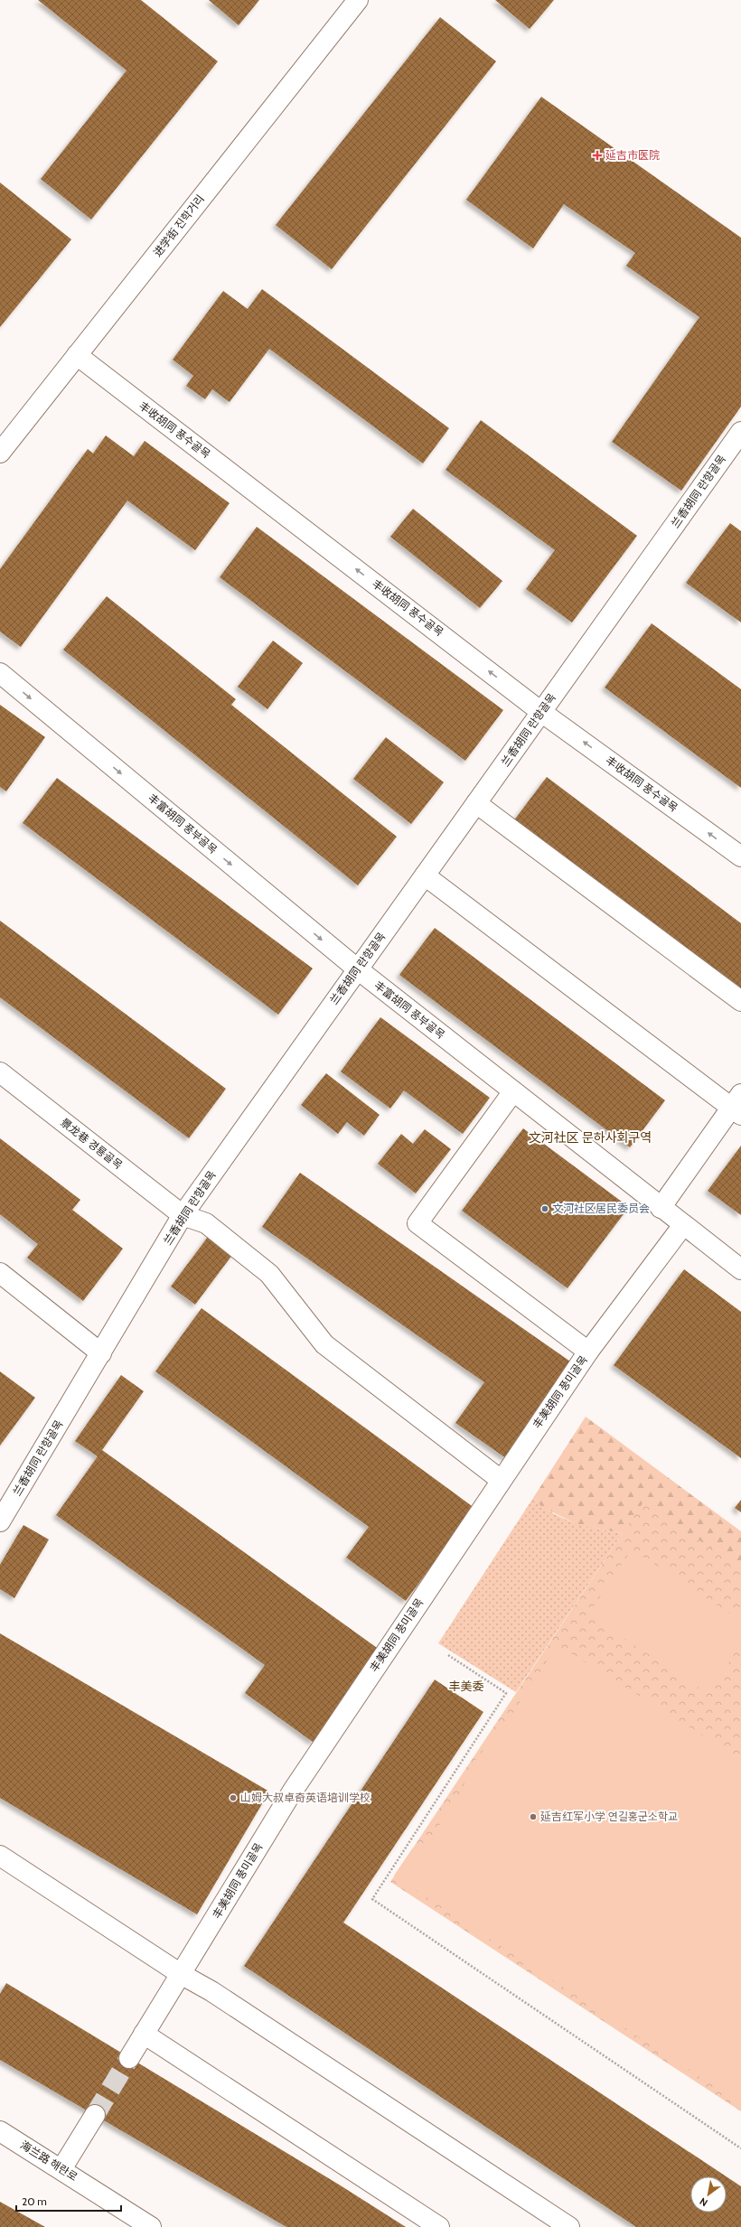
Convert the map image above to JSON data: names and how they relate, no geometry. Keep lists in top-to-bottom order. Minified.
{"streets":{"street":["进学街 진학거리","丰收胡同 풍수골목","兰香胡同 란향골목","丰富胡同 풍부골목","景龙巷 경룡골목","丰美胡同 풍미골목","海兰路 해란로"]},"crossings":[["进学街 진학거리","丰收胡同 풍수골목"],["丰收胡同 풍수골목","兰香胡同 란향골목"],["兰香胡同 란향골목","丰富胡同 풍부골목"],["兰香胡同 란향골목","景龙巷 경룡골목"],["丰富胡同 풍부골목","丰美胡同 풍미골목"]],"one_way":["丰收胡同 풍수골목","丰富胡同 풍부골목"],"districts":["文河社区 문하사회구역","丰美委"],"places":{"health":["延吉市医院"],"other":["文河社区居民委员会","山姆大叔卓奇英语培训学校","延吉红军小学 연길홍군소학교"]},"scale_bar":"20 m","north":"bottom left"}
